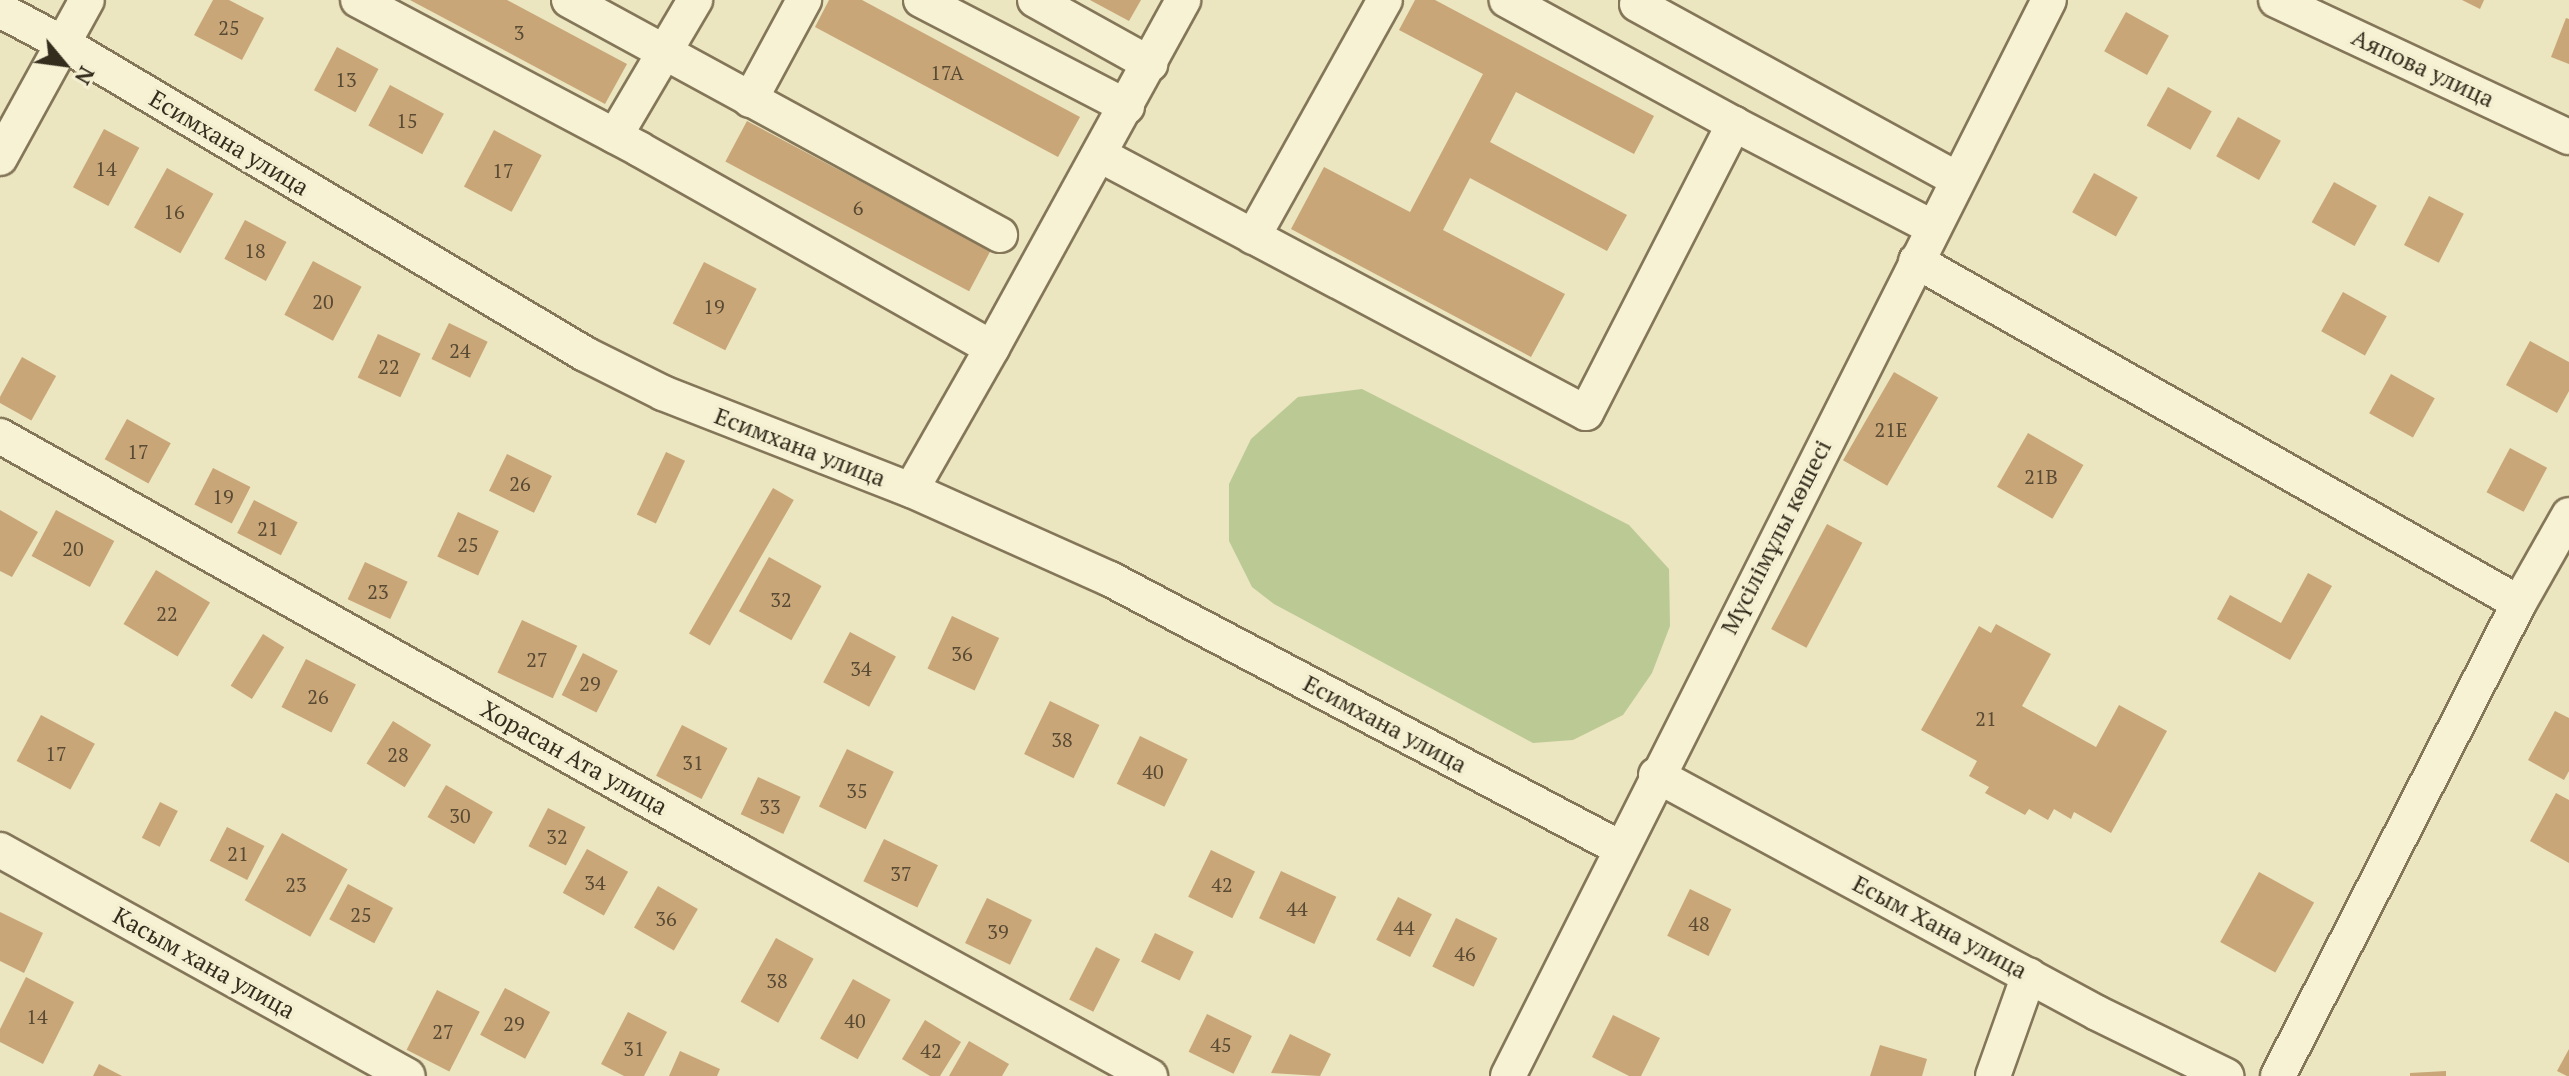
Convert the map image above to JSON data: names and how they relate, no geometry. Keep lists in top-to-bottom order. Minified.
{"streets":{"street":["Аяпова улица","Есимхана улица","Мүсілімұлы көшесі","Хорасан Ата улица","Есым Хана улица","Касым хана улица"]},"crossings":[["Есимхана улица","Мүсілімұлы көшесі"],["Мүсілімұлы көшесі","Есым Хана улица"]],"house_numbers":["25","3","17А","13","15","14","17","6","16","18","20","19","24","22","21Е","17","21В","26","19","21","25","20","23","32","22","36","27","34","29","26","21","38","17","28","31","40","35","33","30","32","21","37","34","23","42","44","25","36","48","44","39","46","38","14","40","29","27","45","31","42"],"north":"bottom right"}
